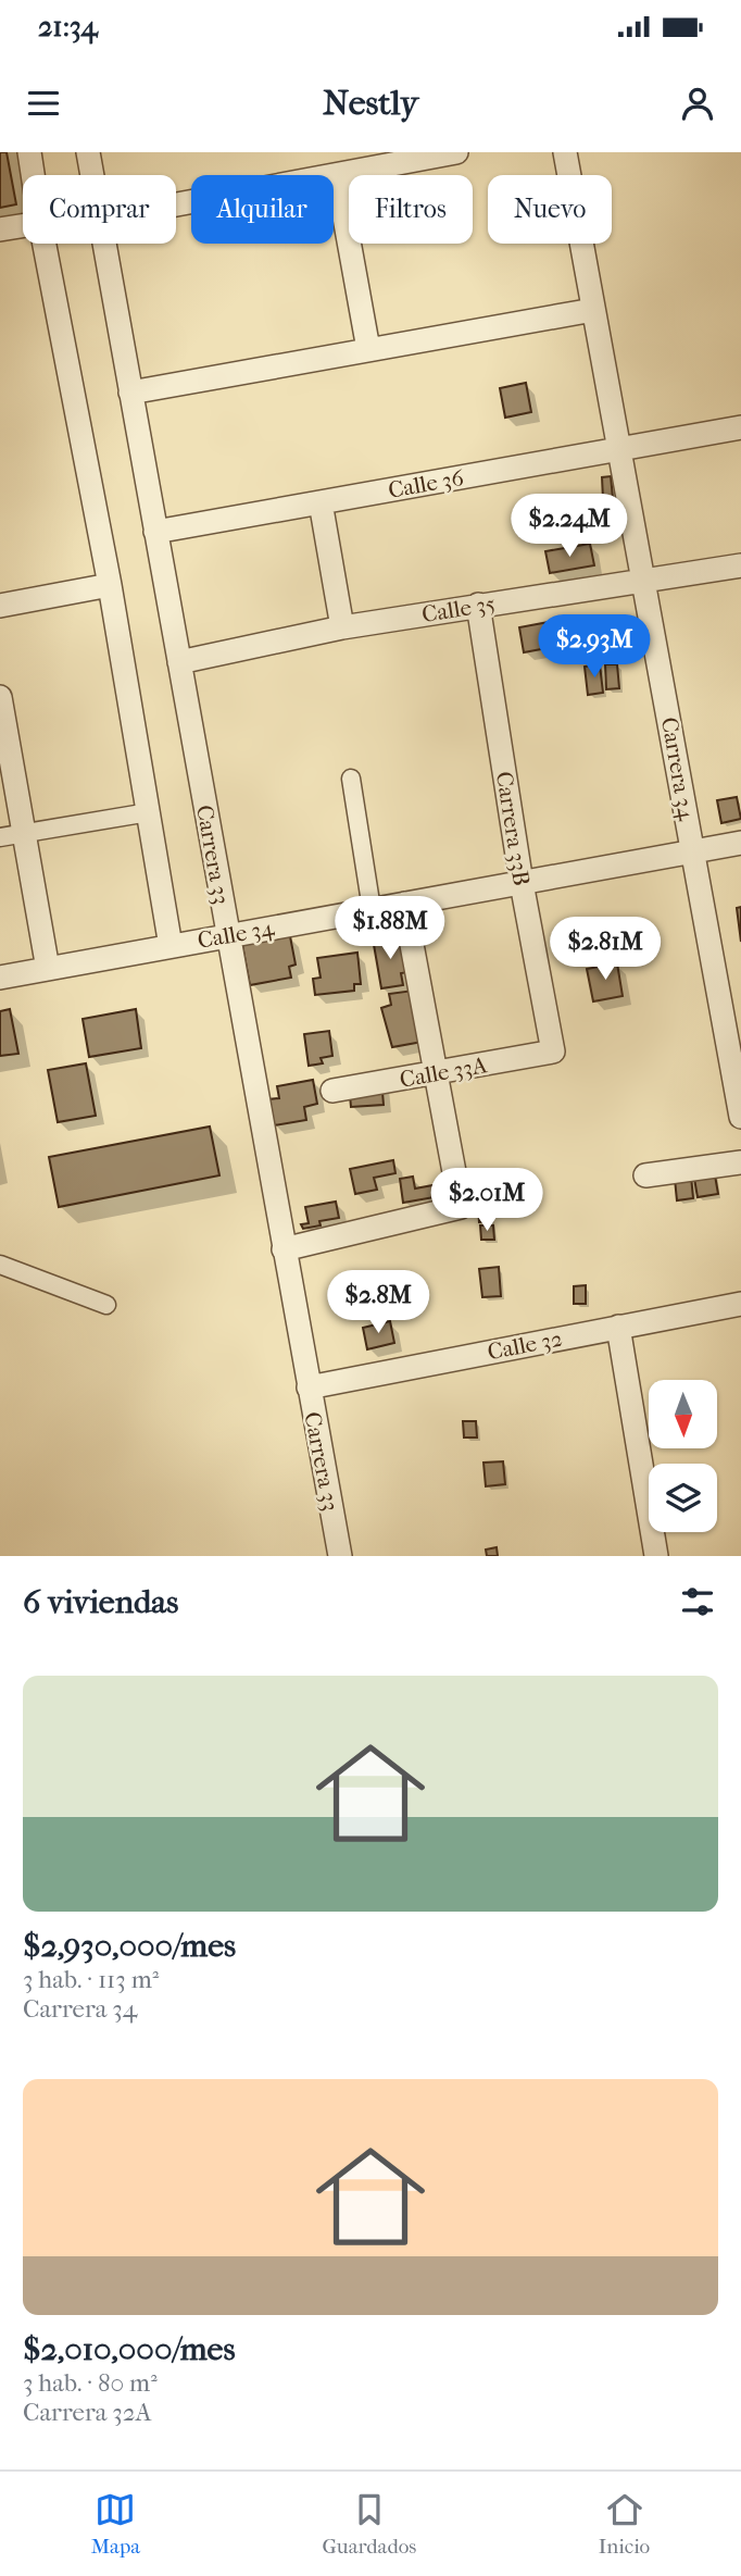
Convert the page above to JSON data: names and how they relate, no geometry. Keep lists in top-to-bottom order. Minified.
{"streets":{"street":["Calle 36","Calle 35","Carrera 34","Carrera 33B","Carrera 33","Calle 34","Calle 33A","Calle 32"]},"crossings":[["Calle 36","Carrera 34"],["Calle 36","Carrera 33"],["Calle 35","Carrera 34"],["Calle 35","Carrera 33B"],["Calle 35","Carrera 33"],["Carrera 34","Calle 34"],["Carrera 33B","Calle 34"],["Carrera 33B","Calle 33A"],["Carrera 33","Calle 34"],["Carrera 33","Calle 32"]],"north":"bottom","page":{"status":"21:34","header":"Nestly","chip":["Comprar","Alquilar","Filtros","Nuevo"],"price":["$2.24M","$2.93M","$1.88M","$2.81M","$2.01M","$2.8M"],"heading":"6 viviendas","list":[{"name":"$2,930,000/mes","note":"3 hab. · 113 m² · Carrera 34"},{"name":"$2,010,000/mes","note":"3 hab. · 80 m² · Carrera 32A"}],"tabs":["Mapa","Guardados","Inicio"]}}
